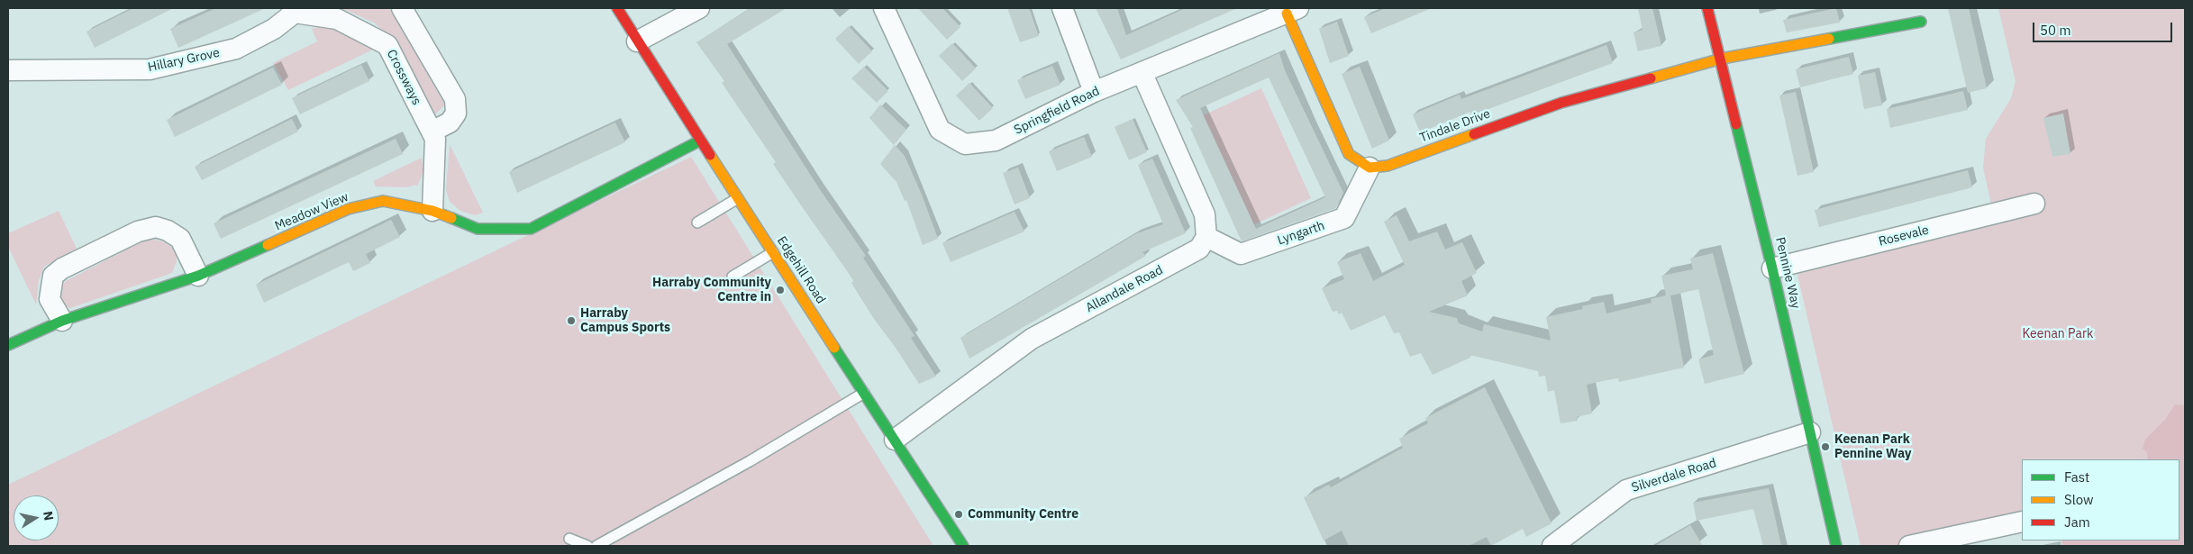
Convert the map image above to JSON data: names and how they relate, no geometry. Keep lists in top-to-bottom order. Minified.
{"streets":{"street":["Hillary Grove","Crossways","Springfield Road","Tindale Drive","Meadow View","Lyngarth","Rosevale","Edgehill Road","Pennine Way","Allandale Road","Silverdale Road"]},"crossings":[["Hillary Grove","Crossways"],["Crossways","Meadow View"],["Tindale Drive","Lyngarth"],["Tindale Drive","Pennine Way"],["Meadow View","Edgehill Road"],["Lyngarth","Allandale Road"],["Rosevale","Pennine Way"],["Edgehill Road","Allandale Road"],["Pennine Way","Silverdale Road"]],"parks":["Keenan Park"],"places":["Harraby Community Centre in","Harraby Campus Sports","Keenan Park Pennine Way","Community Centre"],"legend":["Fast","Slow","Jam"],"scale_bar":"50 m","north":"right"}
